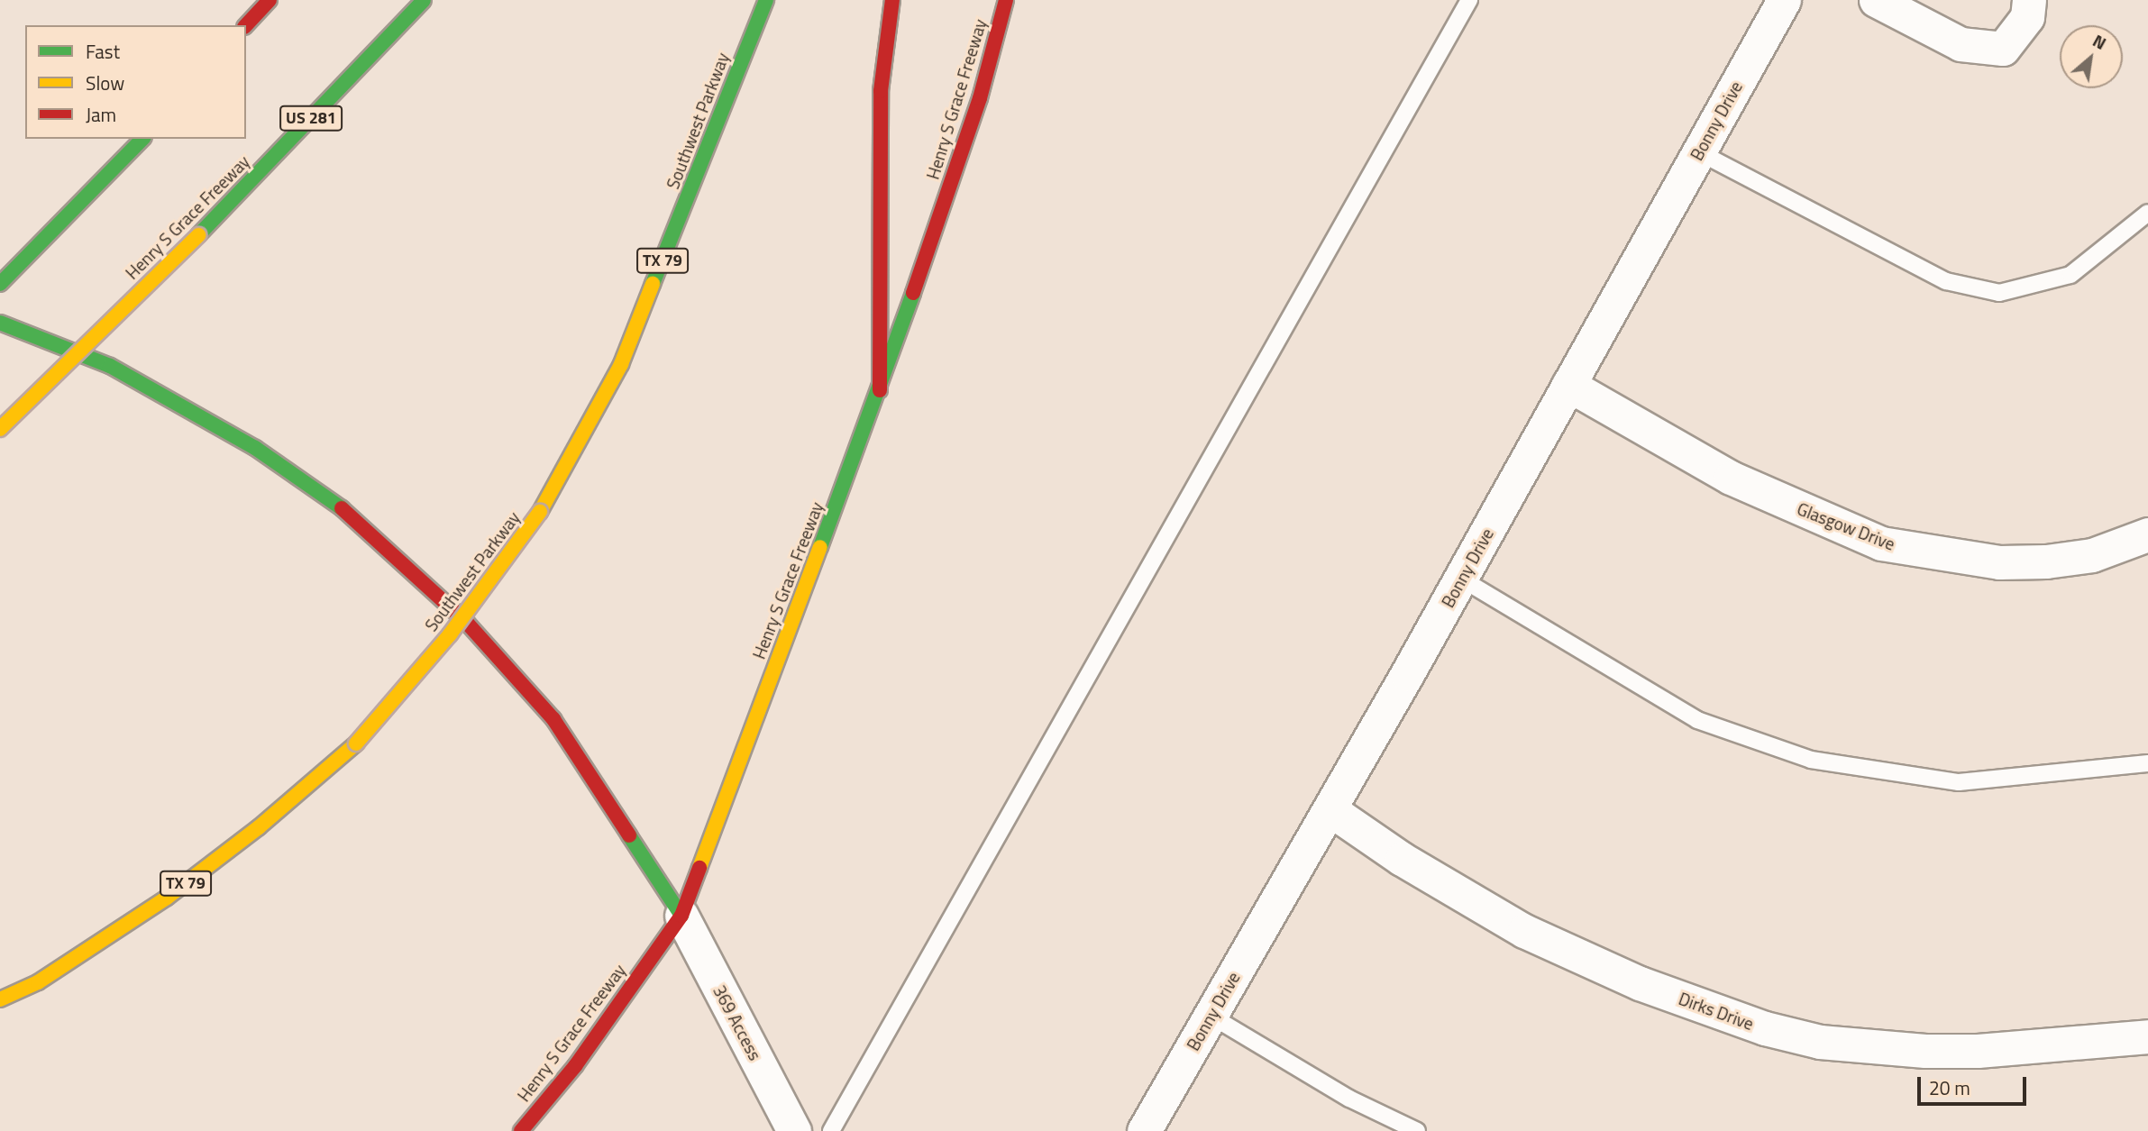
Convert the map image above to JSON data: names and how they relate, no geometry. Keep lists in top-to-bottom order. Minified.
{"streets":{"main road":["Henry S Grace Freeway","US 281","Southwest Parkway","TX 79"],"street":["Bonny Drive","Glasgow Drive","Dirks Drive","369 Access"]},"crossings":[["Henry S Grace Freeway","369 Access"],["Bonny Drive","Glasgow Drive"],["Bonny Drive","Dirks Drive"]],"legend":["Fast","Slow","Jam"],"scale_bar":"20 m","north":"top right"}
